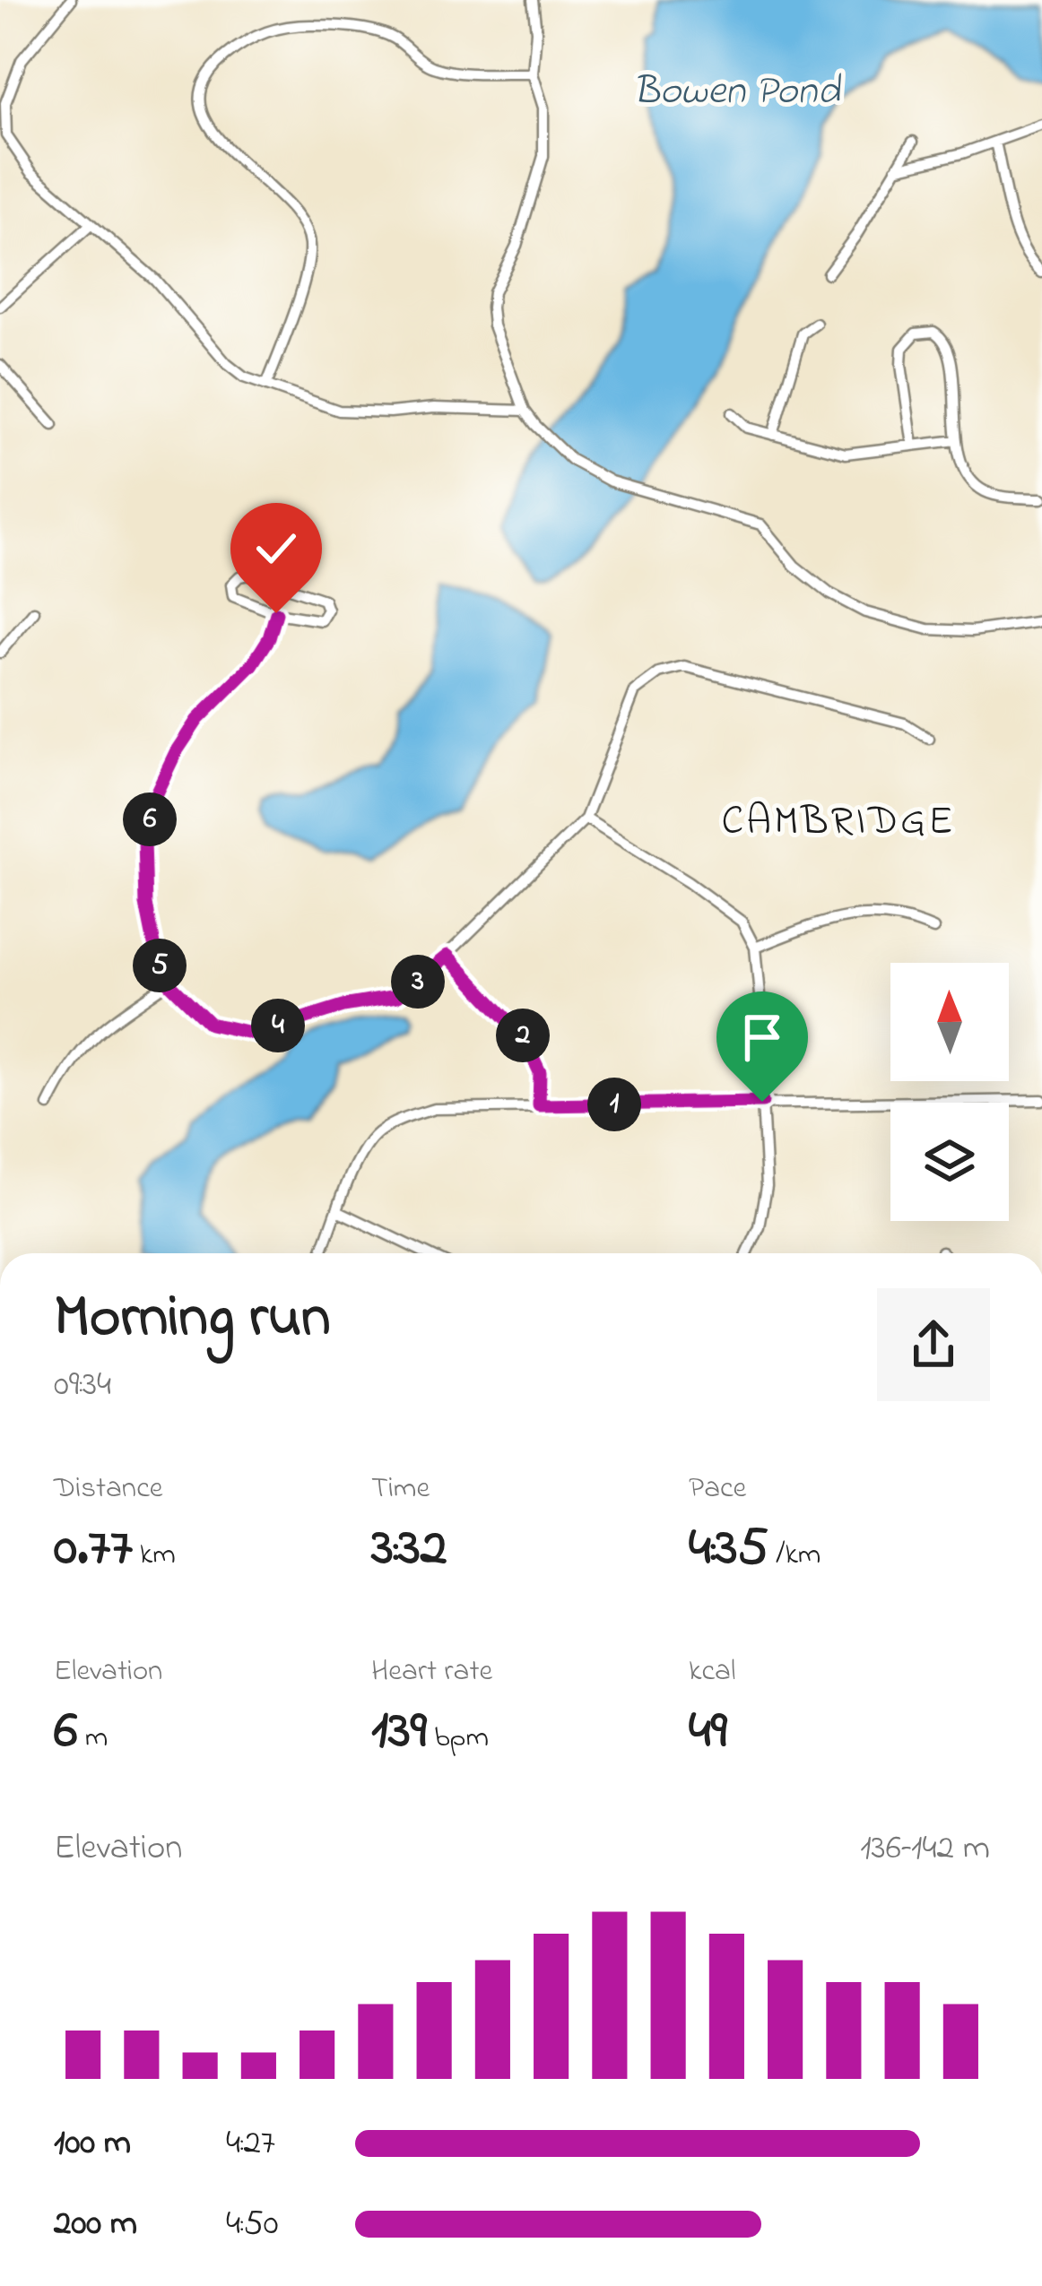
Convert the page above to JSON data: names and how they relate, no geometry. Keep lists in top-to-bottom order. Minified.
{"districts":["CAMBRIDGE"],"water":["Bowen Pond"],"north":"top","page":{"pins":["6","5","3","4","2","1"],"heading":["Morning run","09:34"],"stats":[["Distance","0.77 km"],["Time","3:32"],["Pace","4:35 /km"],["Elevation","6 m"],["Heart rate","139 bpm"],["kcal","49"]],"chart":["Elevation","136–142 m"],"list":[{"name":"100 m","note":"4:27"},{"name":"200 m","note":"4:50"}]}}
